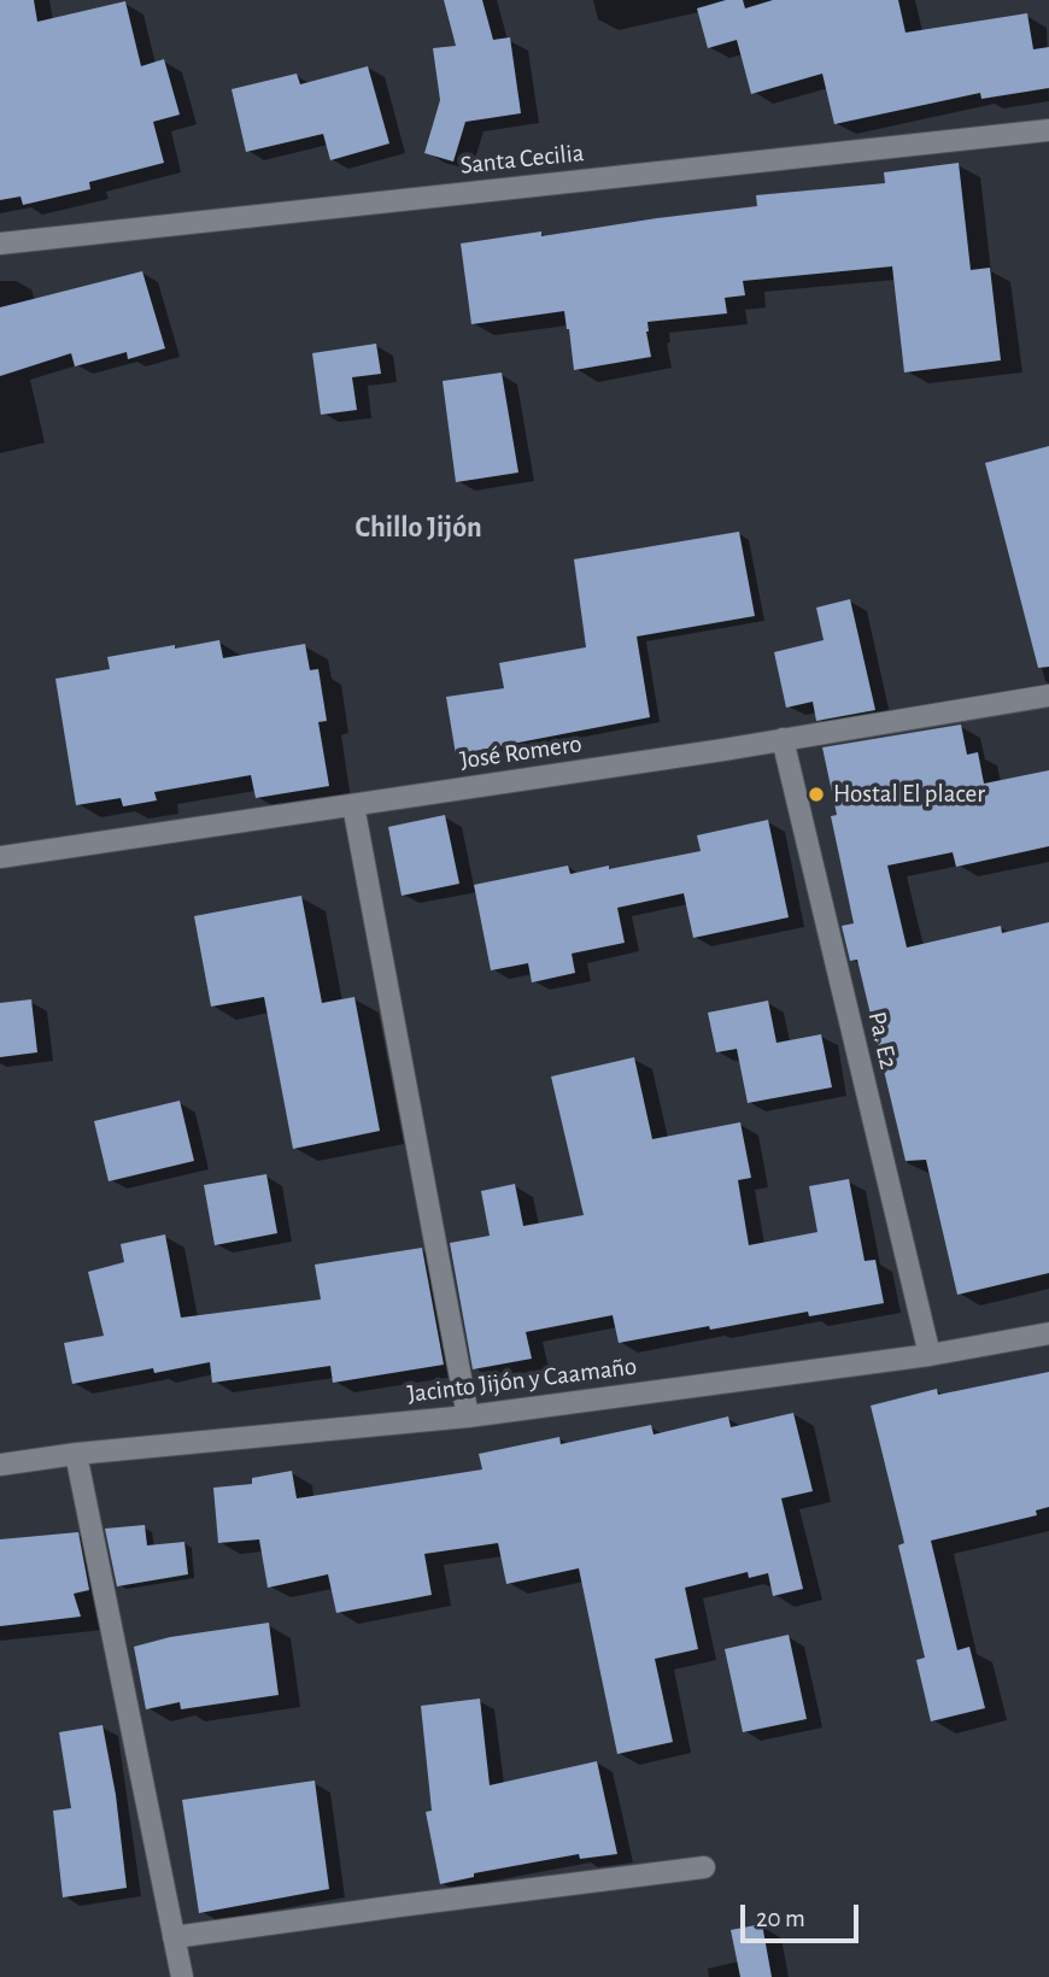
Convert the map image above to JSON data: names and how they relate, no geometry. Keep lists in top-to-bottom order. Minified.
{"streets":{"street":["Santa Cecilia","José Romero","Pa. E2","Jacinto Jijón y Caamaño"]},"crossings":[["José Romero","Pa. E2"],["Pa. E2","Jacinto Jijón y Caamaño"]],"districts":["Chillo Jijón"],"places":["Hostal El placer"],"scale_bar":"20 m"}
